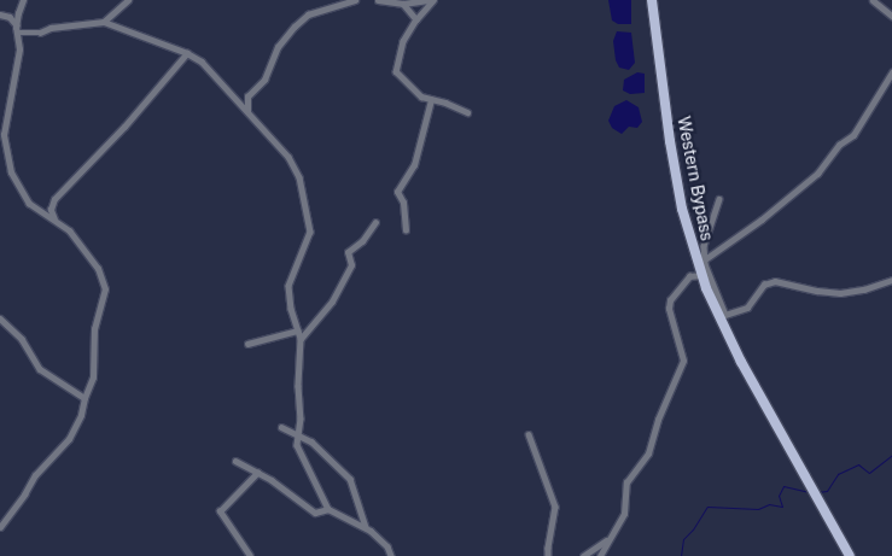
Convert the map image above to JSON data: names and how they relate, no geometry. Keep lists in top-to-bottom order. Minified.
{"streets":{"main road":["Western Bypass"]}}
